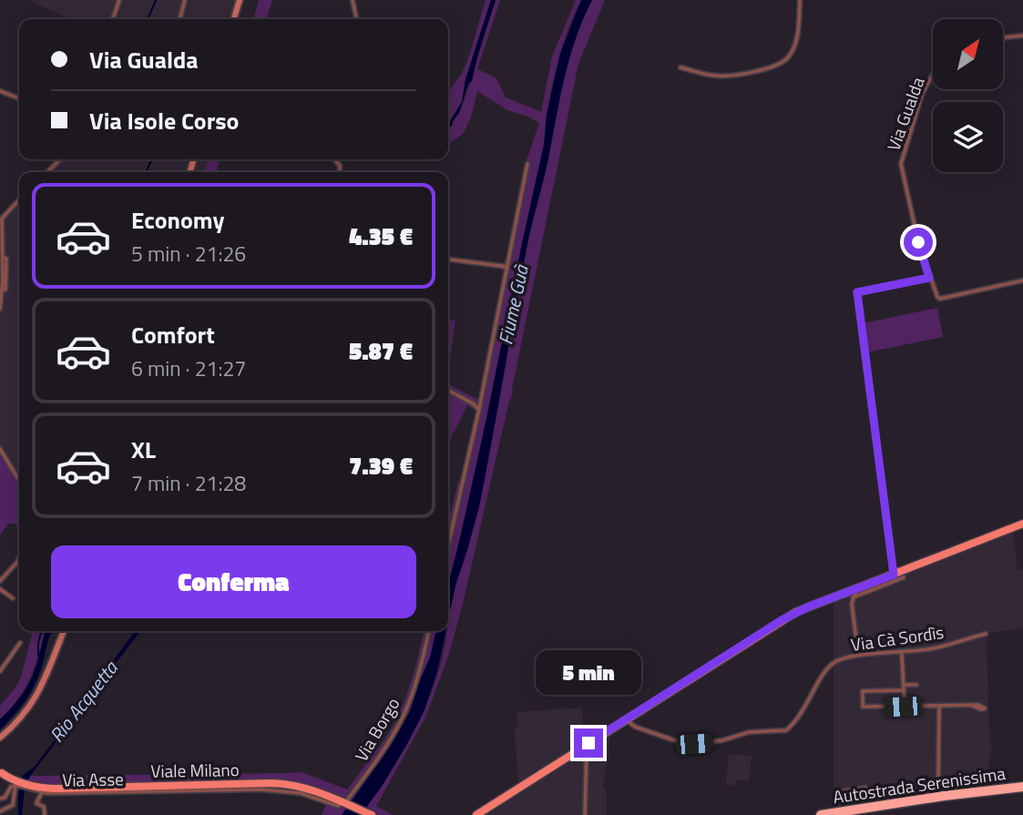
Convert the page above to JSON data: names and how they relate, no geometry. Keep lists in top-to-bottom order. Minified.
{"streets":{"highway":["Autostrada Serenissima"],"main road":["Viale Milano"],"street":["Via Gualda","Via Cà Sordìs","Via Borgo","Via Asse"]},"crossings":[["Via Borgo","Viale Milano"],["Via Borgo","Via Asse"],["Viale Milano","Via Asse"]],"water":["Fiume Guà","Rio Acquetta"],"north":"top right","page":{"banner":["Via Gualda","Via Isole Corso"],"list":[{"name":"Economy","note":"5 min · 21:26","value":"4.35 €"},{"name":"Comfort","note":"6 min · 21:27","value":"5.87 €"},{"name":"XL","note":"7 min · 21:28","value":"7.39 €"}],"buttons":"Conferma","bubble":"5 min"}}
